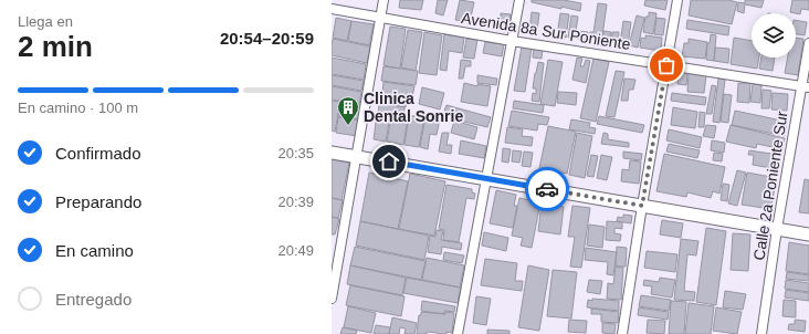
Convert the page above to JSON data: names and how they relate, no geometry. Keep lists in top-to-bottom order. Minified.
{"streets":{"street":["Avenida 8a Sur Poniente","Calle 2a Poniente Sur"]},"crossings":[["Avenida 8a Sur Poniente","Calle 2a Poniente Sur"]],"places":{"building":["Clinica Dental Sonrie"]},"page":{"heading":["2 min","Llega en","20:54–20:59"],"bar":"En camino · 100 m","list":[["Confirmado","20:35"],["Preparando","20:39"],["En camino","20:49"],"Entregado"]}}
